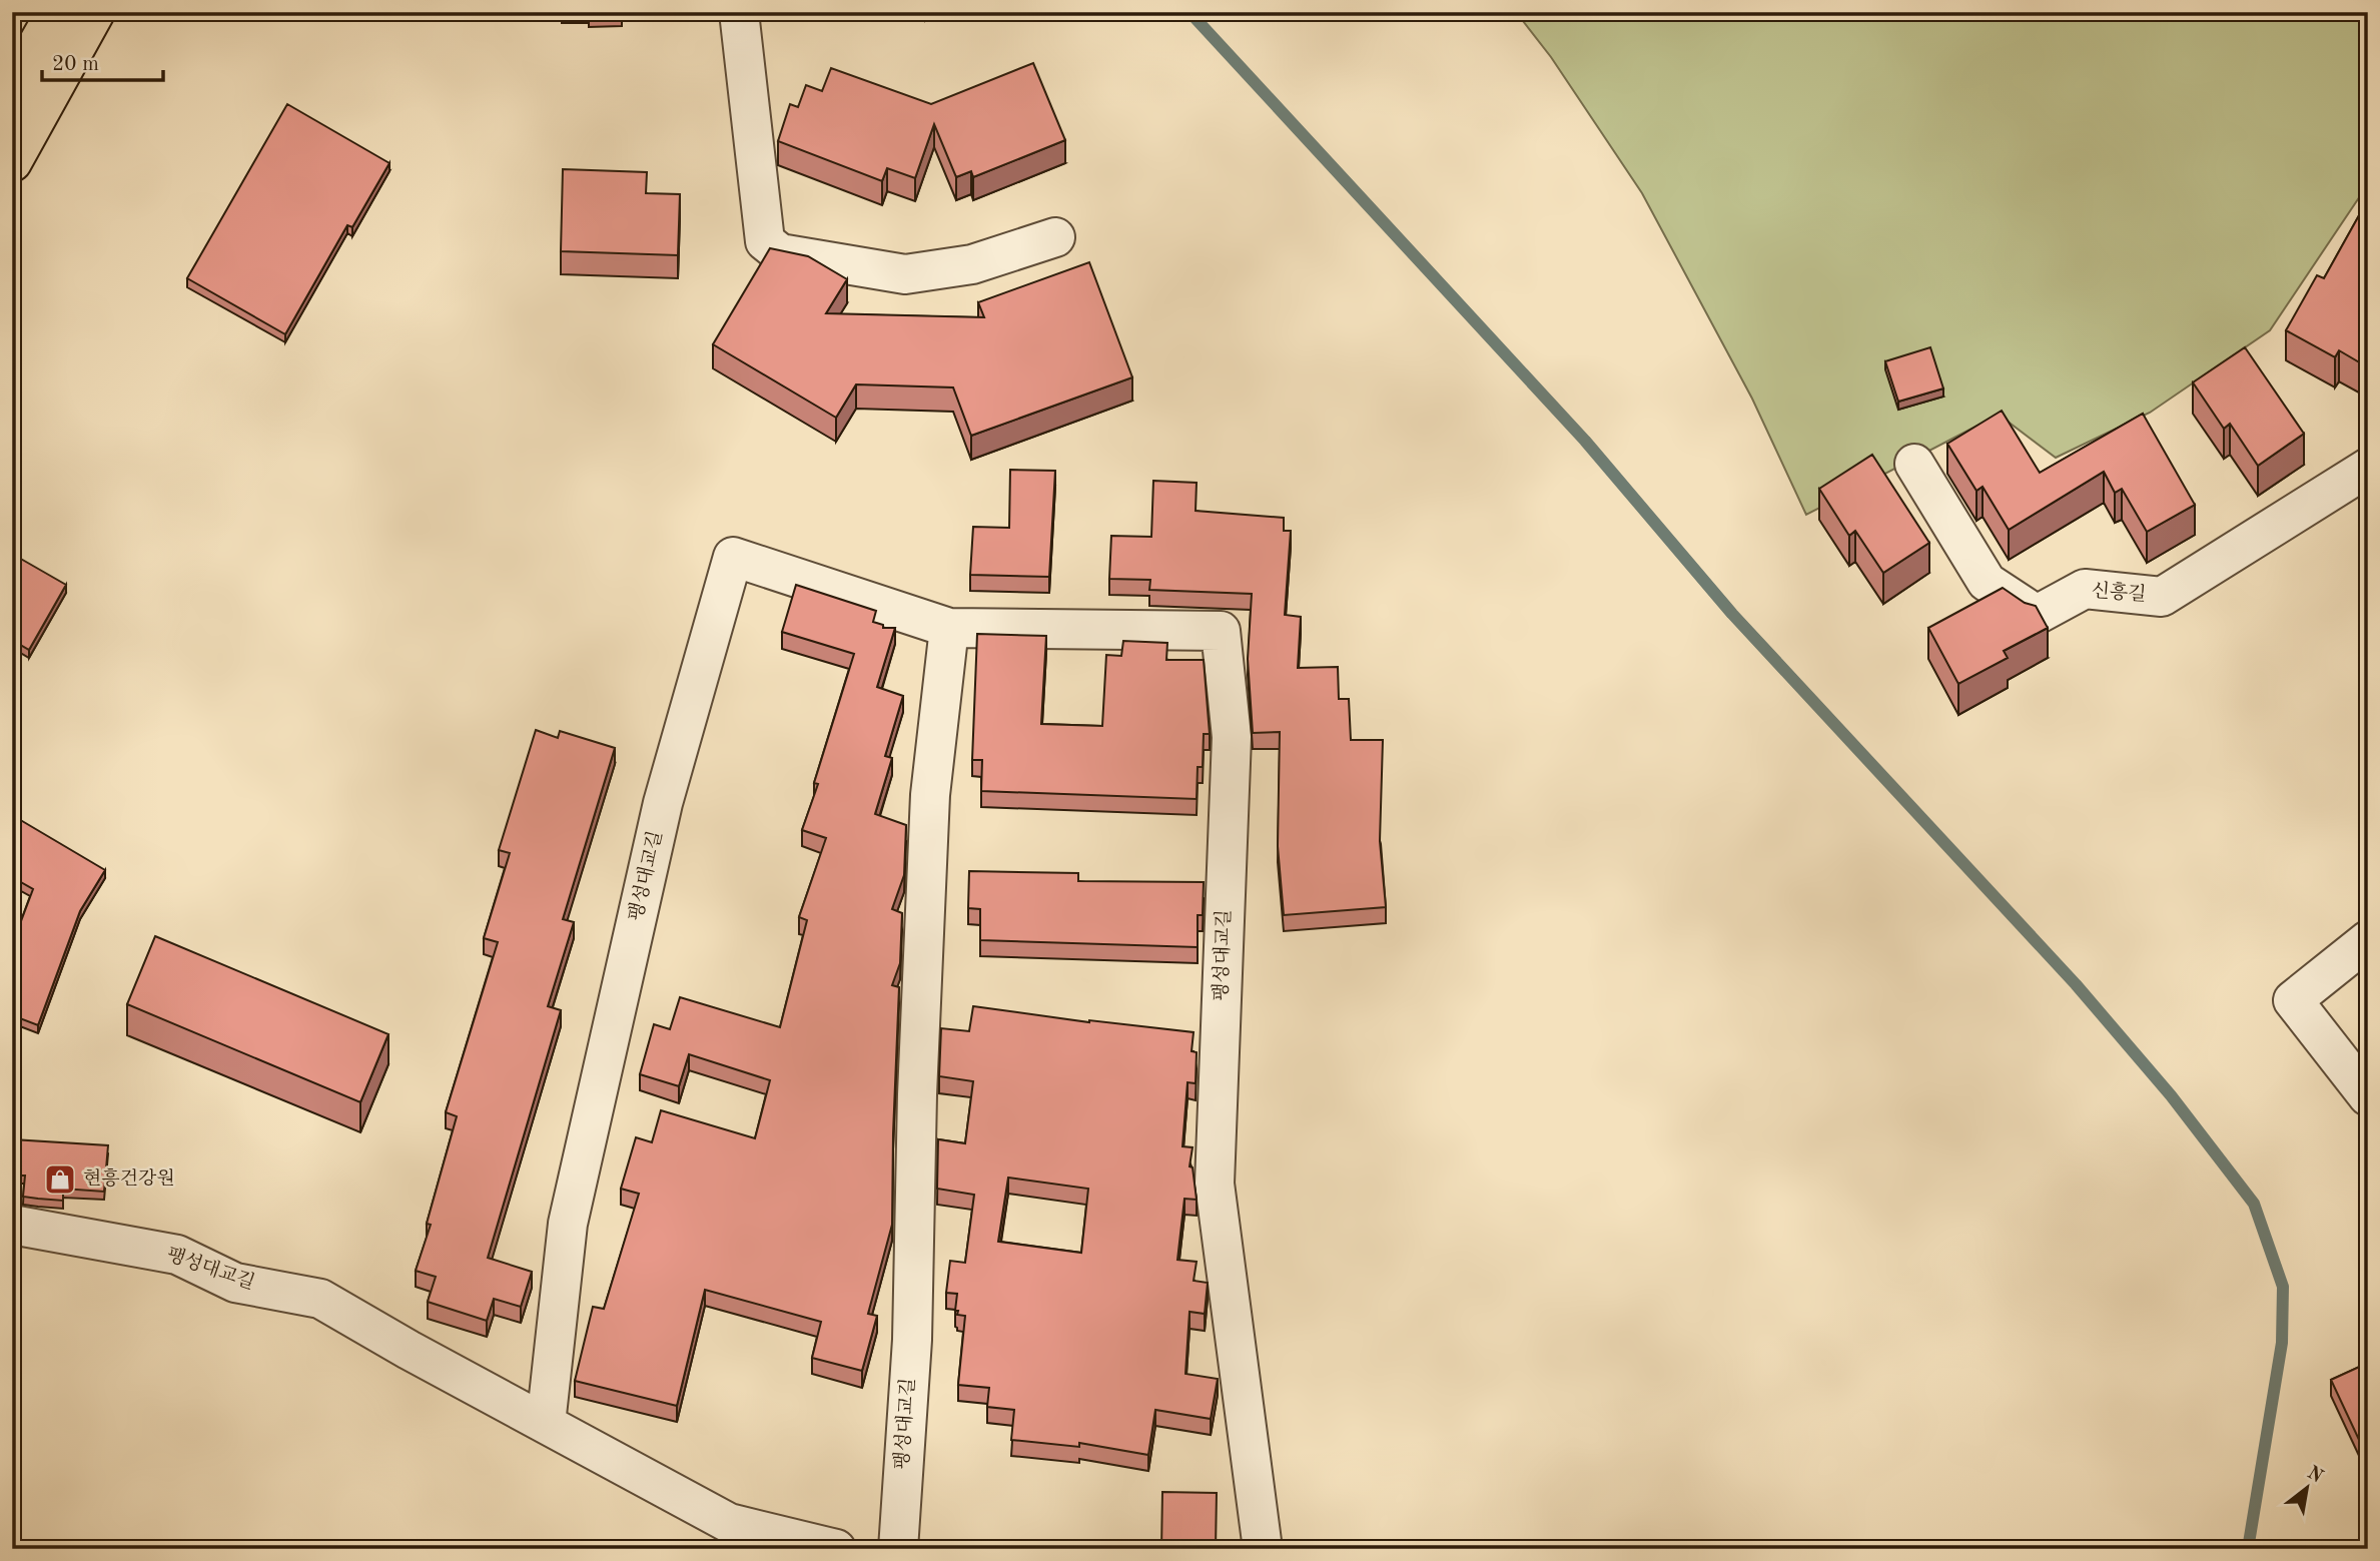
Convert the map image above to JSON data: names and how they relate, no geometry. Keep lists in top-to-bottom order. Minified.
{"streets":{"street":["신흥길","팽성대교길"]},"places":{"shop":["현흥건강원"]},"scale_bar":"20 m","north":"top right"}
